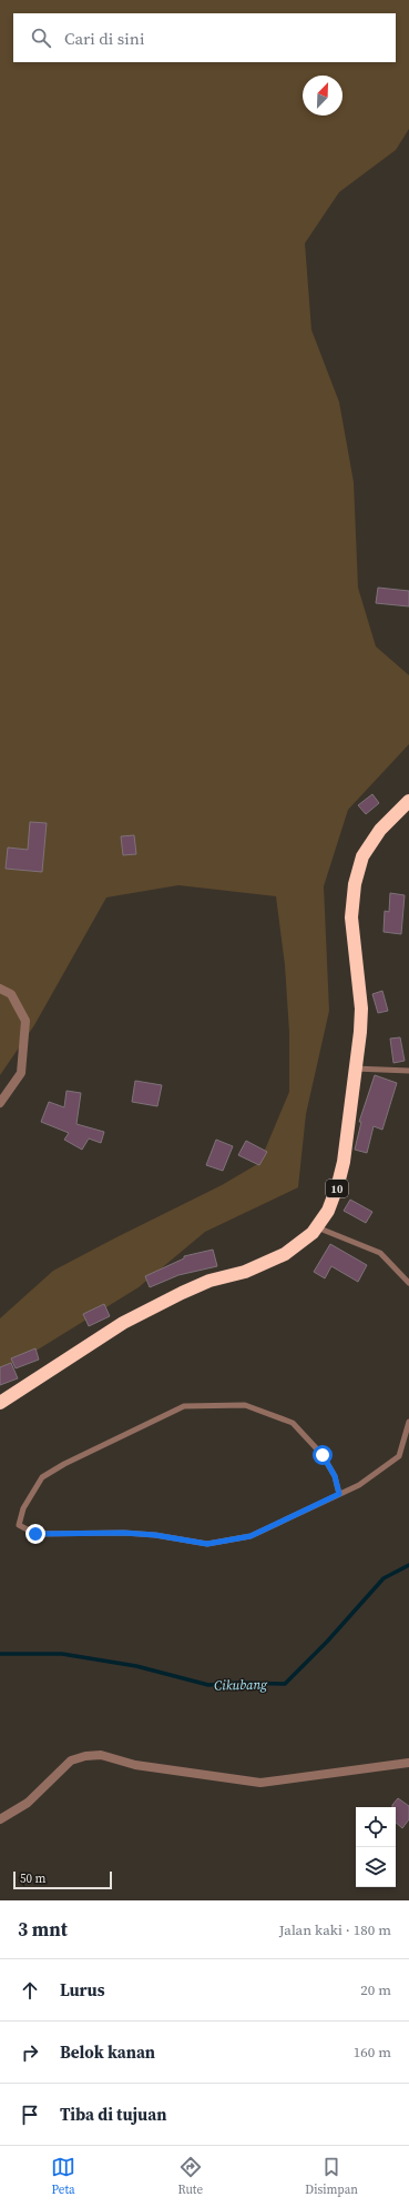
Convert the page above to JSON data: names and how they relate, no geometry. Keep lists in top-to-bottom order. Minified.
{"streets":{"highway":["10"]},"water":["Cikubang"],"scale_bar":"50 m","north":"top right","page":{"search":"Cari di sini","scale":"50 m","heading":["3 mnt","Jalan kaki · 180 m"],"list":[["Lurus","20 m"],["Belok kanan","160 m"],"Tiba di tujuan"],"nav":["Peta","Rute","Disimpan"]}}
